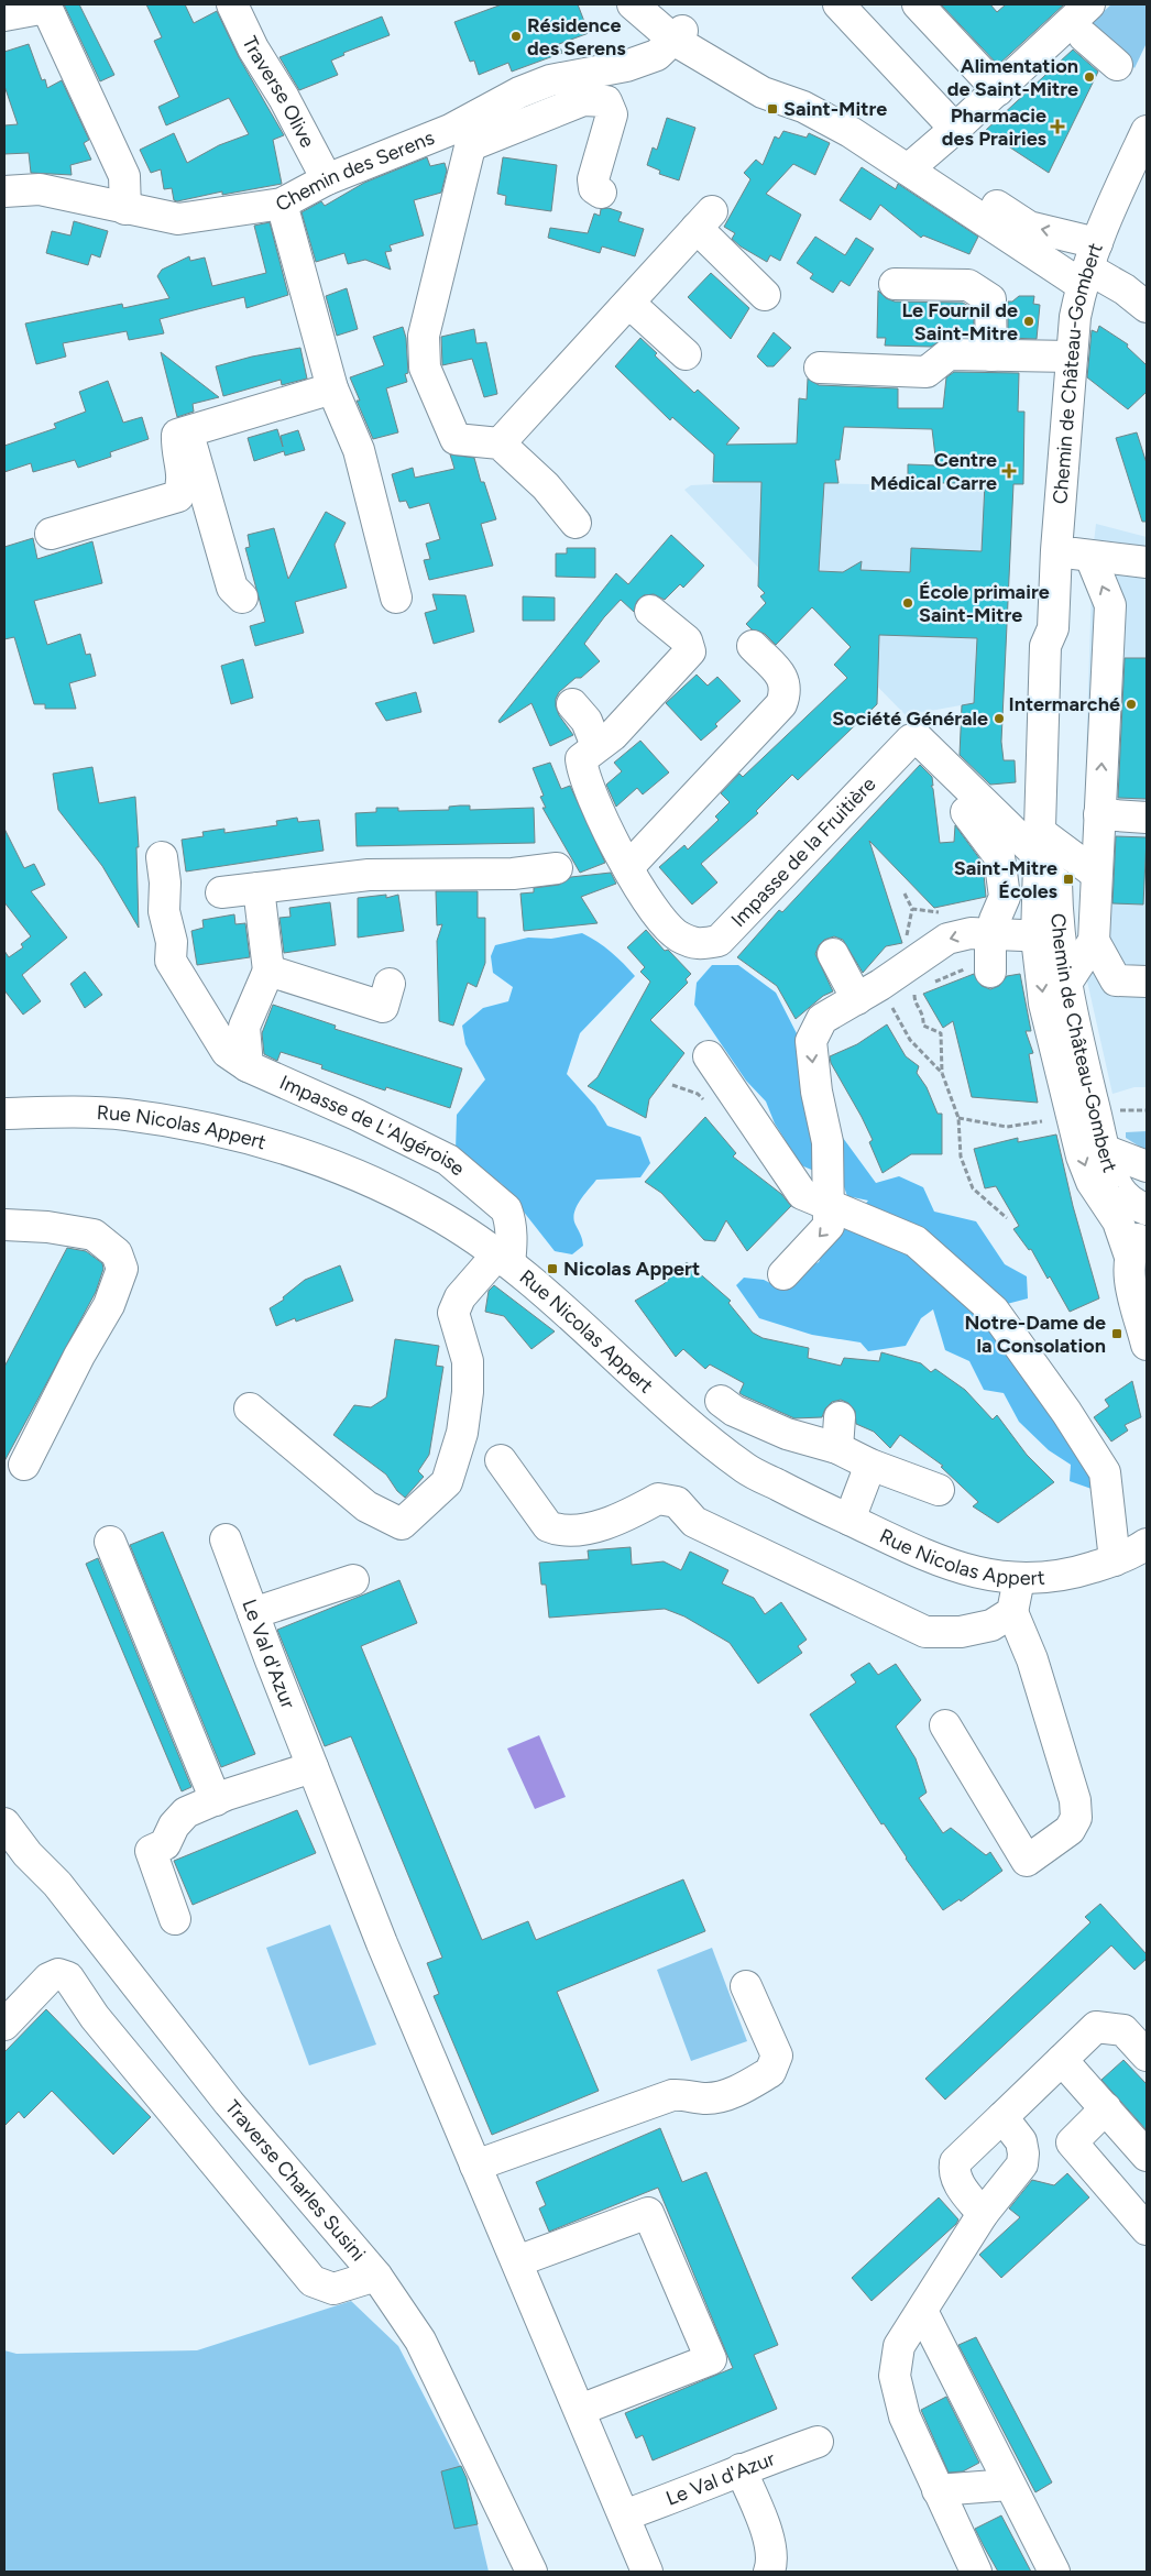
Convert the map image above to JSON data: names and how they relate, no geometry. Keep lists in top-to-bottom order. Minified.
{"streets":{"street":["Traverse Olive","Chemin des Serens","Chemin de Château-Gombert","Impasse de la Fruitière","Impasse de L'Algéroise","Rue Nicolas Appert","Le Val d'Azur","Traverse Charles Susini"]},"crossings":[["Traverse Olive","Chemin des Serens"],["Chemin de Château-Gombert","Impasse de la Fruitière"],["Impasse de L'Algéroise","Rue Nicolas Appert"]],"places":{"other":["Résidence des Serens","Alimentation de Saint-Mitre","Le Fournil de Saint-Mitre","École primaire Saint-Mitre","Intermarché","Société Générale"],"transit":["Saint-Mitre","Saint-Mitre Écoles","Nicolas Appert","Notre-Dame de la Consolation"],"health":["Pharmacie des Prairies","Centre Médical Carre"]}}
